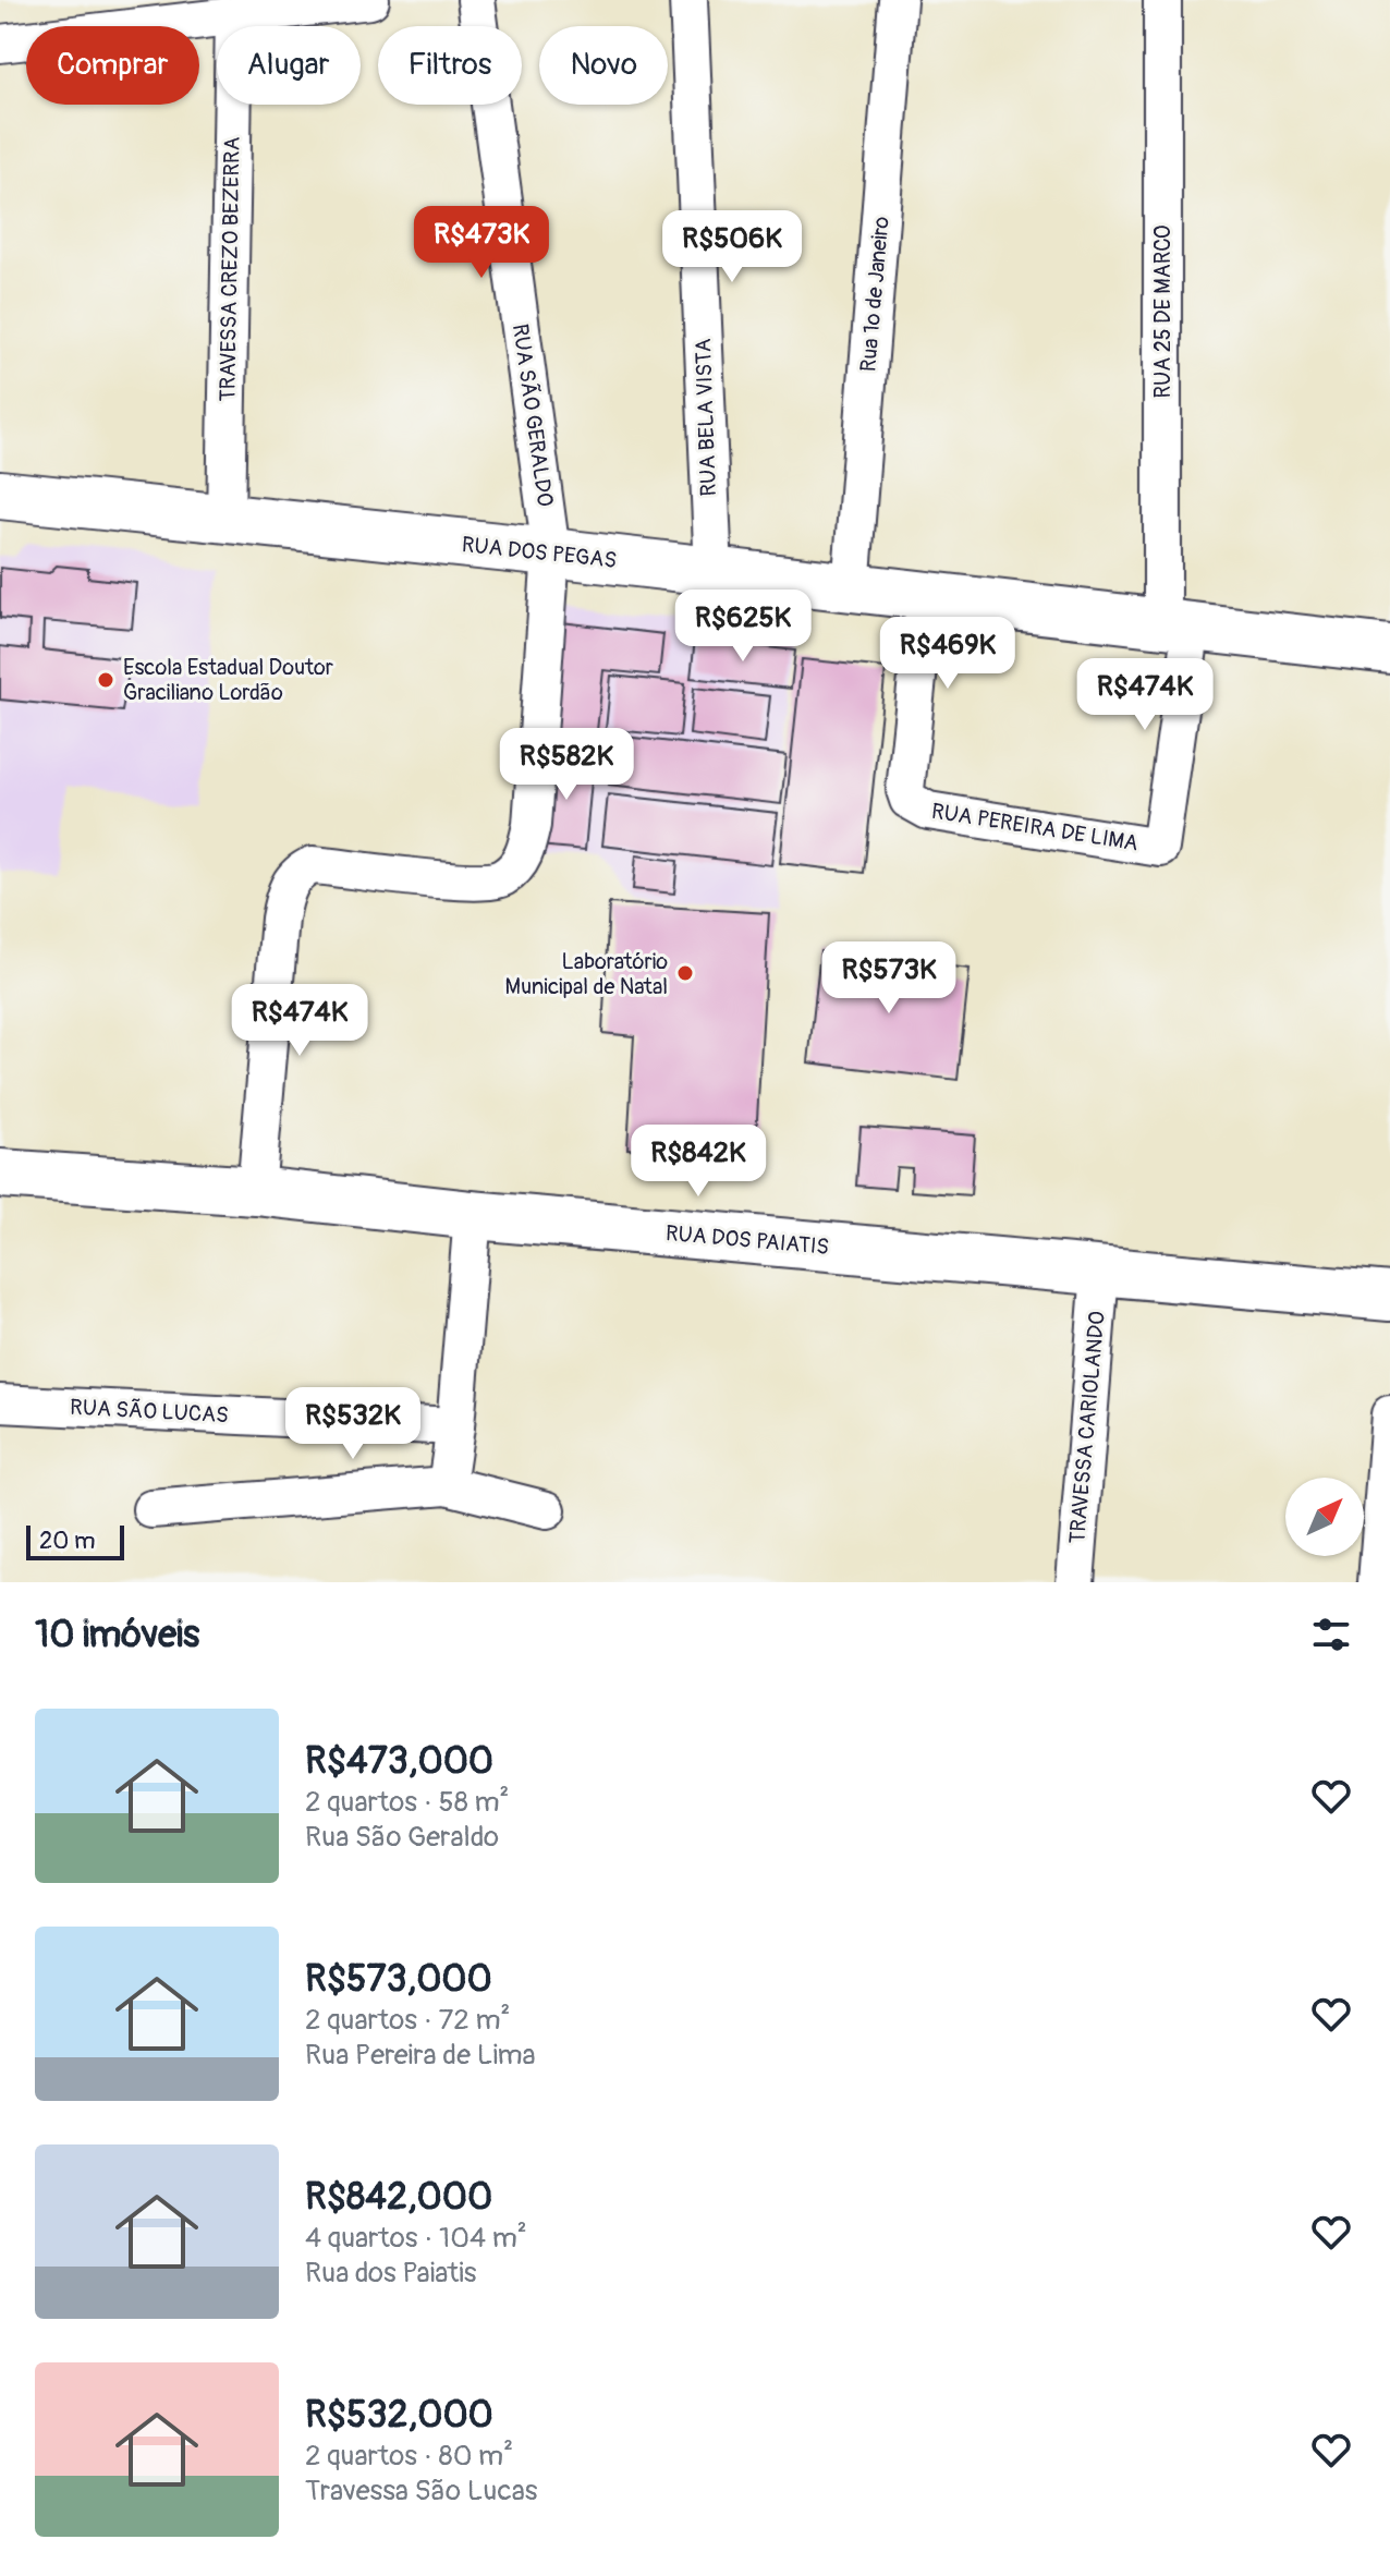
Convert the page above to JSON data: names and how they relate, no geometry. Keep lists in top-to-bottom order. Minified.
{"streets":{"main road":["RUA DOS PEGAS","RUA DOS PAIATIS"],"street":["TRAVESSA CREZO BEZERRA","Rua 1º de Janeiro","RUA 25 DE MARCO","RUA SÃO GERALDO","RUA BELA VISTA","RUA PEREIRA DE LIMA","RUA SÃO LUCAS","TRAVESSA CARIOLANDO"]},"crossings":[["TRAVESSA CREZO BEZERRA","RUA DOS PEGAS"],["Rua 1º de Janeiro","RUA DOS PEGAS"],["RUA 25 DE MARCO","RUA DOS PEGAS"],["RUA 25 DE MARCO","RUA PEREIRA DE LIMA"],["RUA SÃO GERALDO","RUA DOS PEGAS"],["RUA SÃO GERALDO","RUA DOS PAIATIS"],["RUA BELA VISTA","RUA DOS PEGAS"],["RUA DOS PEGAS","RUA PEREIRA DE LIMA"],["RUA DOS PAIATIS","TRAVESSA CARIOLANDO"]],"places":["Escola Estadual Doutor Graciliano Lordão","Laboratório Municipal de Natal"],"scale_bar":"20 m","north":"top right","page":{"chip":["Comprar","Alugar","Filtros","Novo"],"price":["R$473K","R$506K","R$625K","R$469K","R$474K","R$582K","R$573K","R$474K","R$842K","R$532K"],"scale":"20 m","heading":"10 imóveis","list":[{"name":"R$473,000","note":"2 quartos · 58 m² · Rua São Geraldo"},{"name":"R$573,000","note":"2 quartos · 72 m² · Rua Pereira de Lima"},{"name":"R$842,000","note":"4 quartos · 104 m² · Rua dos Paiatis"},{"name":"R$532,000","note":"2 quartos · 80 m² · Travessa São Lucas"}]}}
